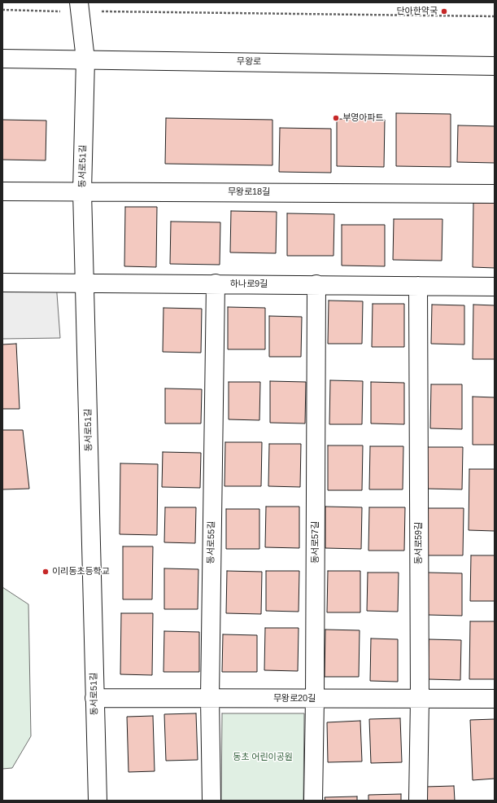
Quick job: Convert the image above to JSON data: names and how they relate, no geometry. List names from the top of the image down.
{
  "streets": {
    "street": [
      "무왕로",
      "동서로51길",
      "무왕로18길",
      "하나로9길",
      "동서로55길",
      "동서로57길",
      "동서로59길",
      "무왕로20길"
    ]
  },
  "crossings": [
    ["무왕로", "동서로51길"],
    ["동서로51길", "무왕로18길"],
    ["동서로51길", "하나로9길"],
    ["동서로51길", "무왕로20길"],
    ["하나로9길", "동서로55길"],
    ["하나로9길", "동서로57길"],
    ["하나로9길", "동서로59길"],
    ["동서로55길", "무왕로20길"],
    ["동서로57길", "무왕로20길"],
    ["동서로59길", "무왕로20길"]
  ],
  "parks": ["동초 어린이공원"],
  "places": ["단아한약국", "부영아파트", "이리동초등학교"]
}
